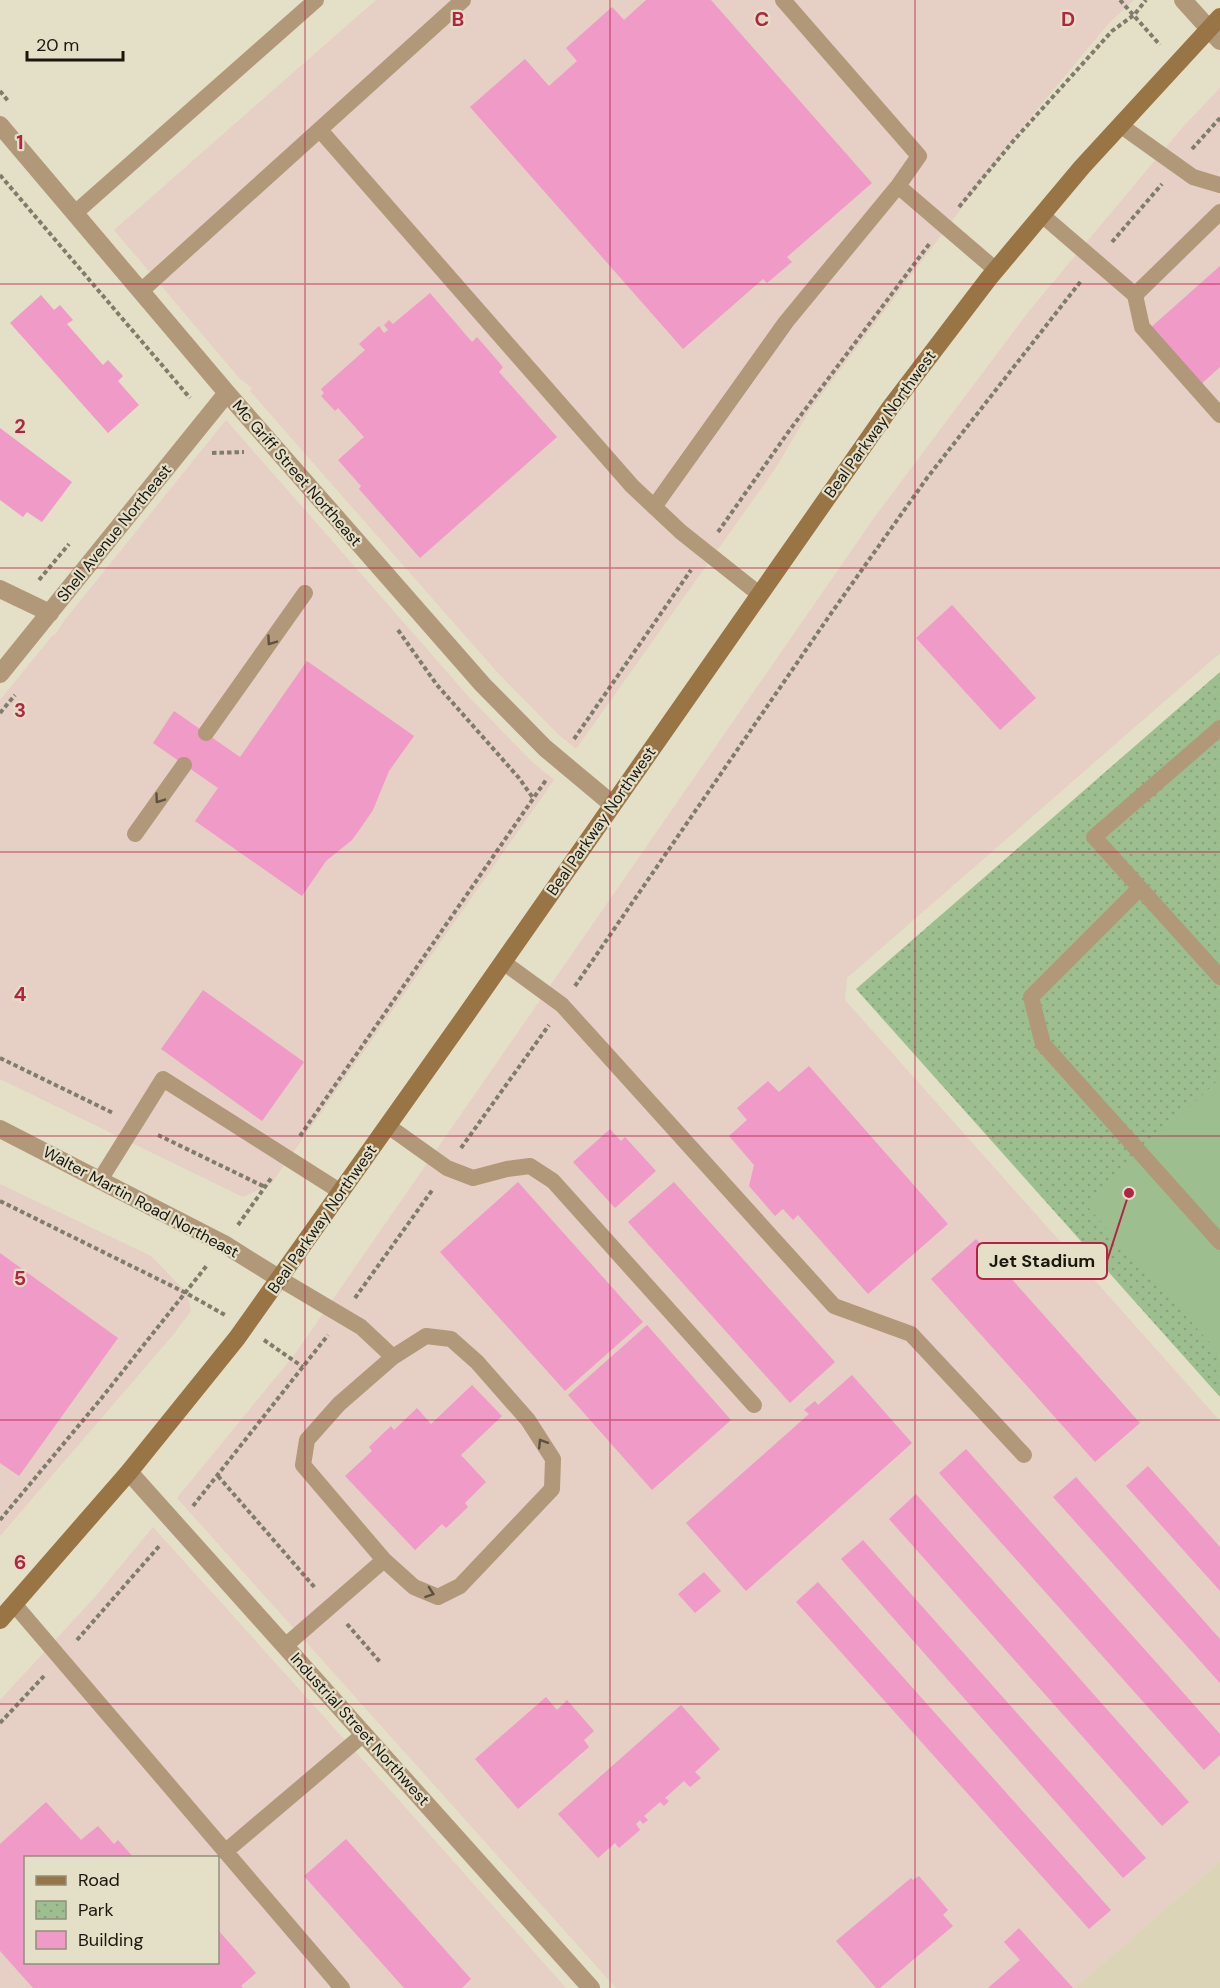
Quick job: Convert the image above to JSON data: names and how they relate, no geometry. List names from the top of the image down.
{
  "streets": {
    "main road": ["Beal Parkway Northwest"],
    "street": [
      "Mc Griff Street Northeast",
      "Shell Avenue Northeast",
      "Walter Martin Road Northeast",
      "Industrial Street Northwest"
    ]
  },
  "crossings": [
    ["Beal Parkway Northwest", "Mc Griff Street Northeast"],
    ["Beal Parkway Northwest", "Walter Martin Road Northeast"],
    ["Beal Parkway Northwest", "Industrial Street Northwest"],
    ["Mc Griff Street Northeast", "Shell Avenue Northeast"]
  ],
  "places": ["Jet Stadium"],
  "legend": ["Road", "Park", "Building"],
  "scale_bar": "20 m",
  "grid": {
    "columns": ["B", "C", "D"],
    "rows": [
      "1",
      "2",
      "3",
      "4",
      "5",
      "6"
    ]
  }
}
